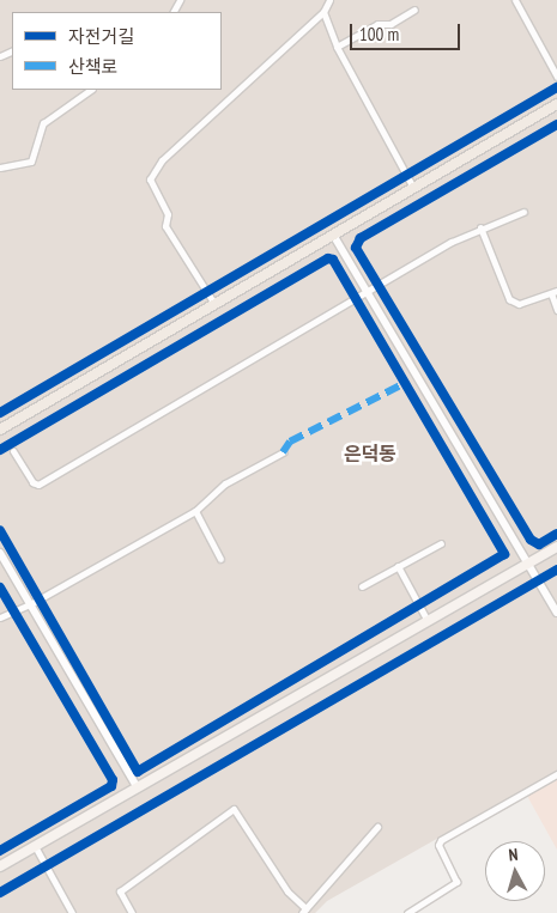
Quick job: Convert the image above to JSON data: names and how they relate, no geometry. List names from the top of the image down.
{
  "districts": ["은덕동"],
  "legend": ["자전거길", "산책로"],
  "scale_bar": "100 m",
  "north": "top"
}
